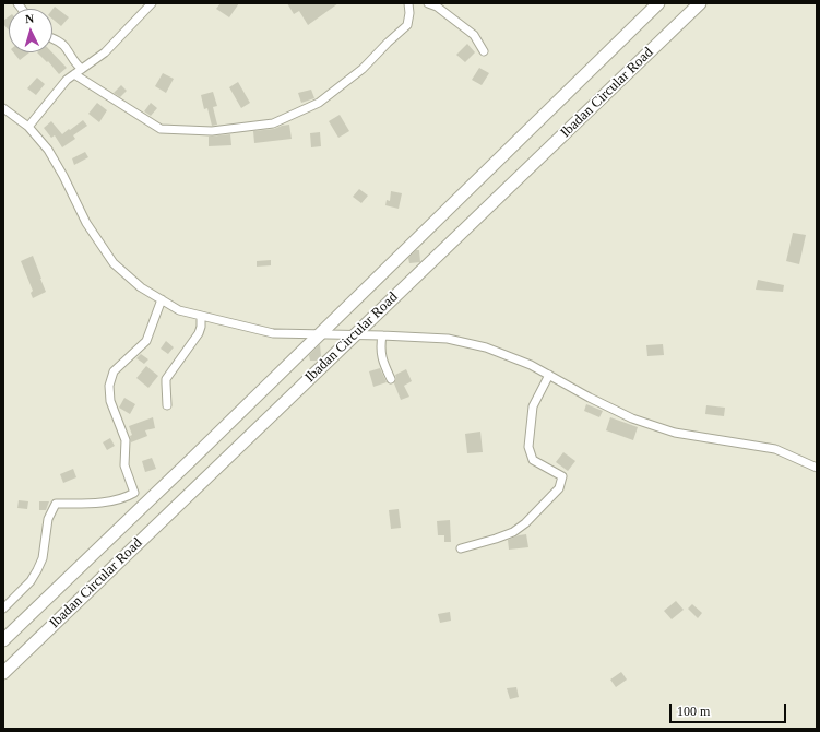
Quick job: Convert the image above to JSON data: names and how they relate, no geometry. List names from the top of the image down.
{
  "streets": {
    "highway": ["Ibadan Circular Road"]
  },
  "scale_bar": "100 m",
  "north": "top"
}
